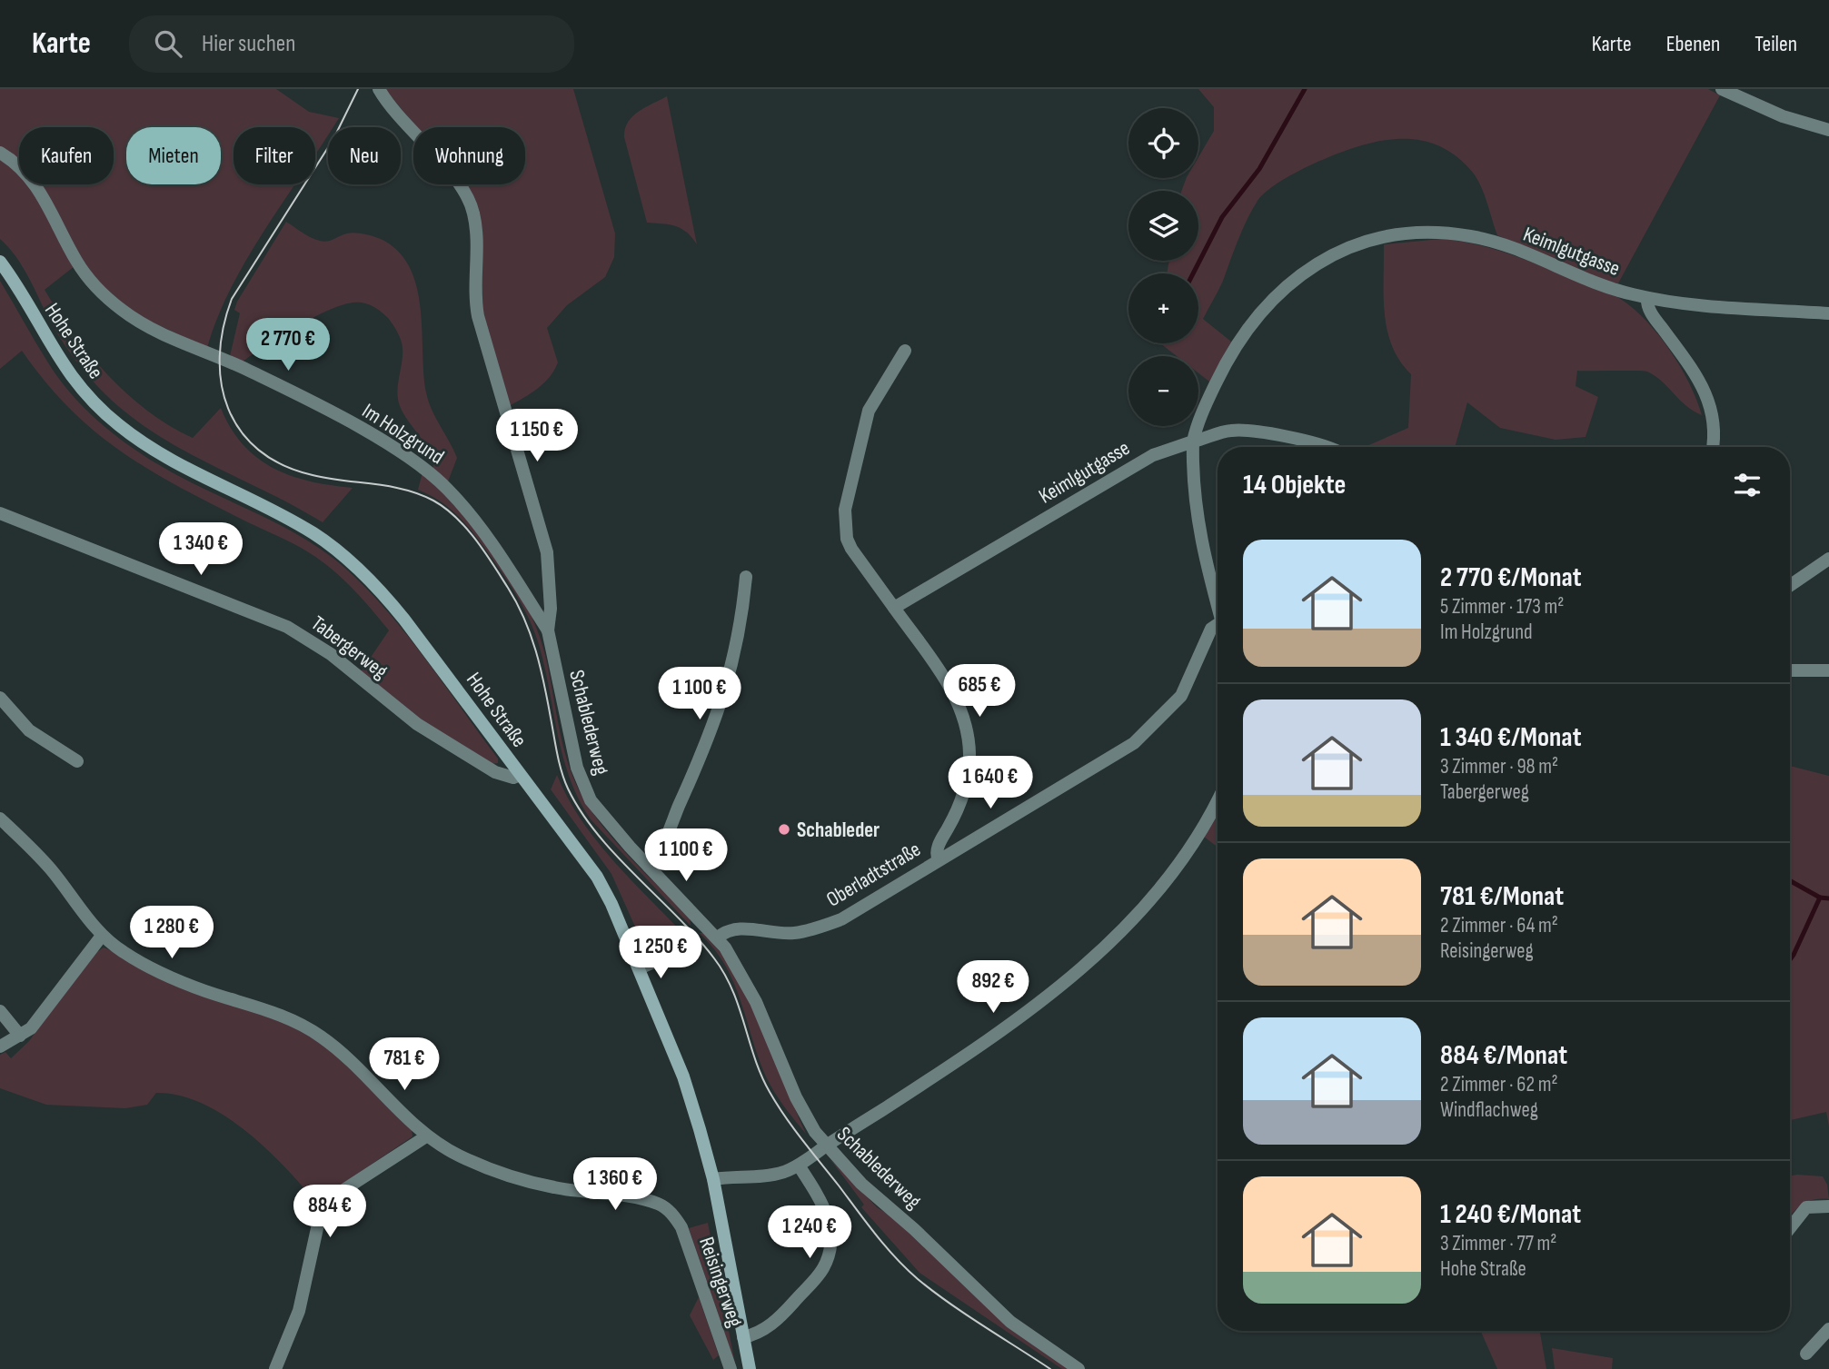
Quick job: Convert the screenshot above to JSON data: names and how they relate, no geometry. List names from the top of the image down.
{
  "streets": {
    "main road": ["Hohe Straße"],
    "street": [
      "Keimlgutgasse",
      "Im Holzgrund",
      "Tabergerweg",
      "Schablederweg",
      "Oberladtstraße",
      "Reisingerweg"
    ]
  },
  "crossings": [
    ["Keimlgutgasse", "Oberladtstraße"],
    ["Hohe Straße", "Tabergerweg"],
    ["Im Holzgrund", "Schablederweg"],
    ["Schablederweg", "Oberladtstraße"]
  ],
  "places": ["Schableder"],
  "page": {
    "header": "Karte",
    "search": "Hier suchen",
    "nav": ["Karte", "Ebenen", "Teilen"],
    "map_buttons": ["+", "−"],
    "chip": [
      "Kaufen",
      "Mieten",
      "Filter",
      "Neu",
      "Wohnung"
    ],
    "price": [
      "2 770 €",
      "1 150 €",
      "1 340 €",
      "685 €",
      "1 100 €",
      "1 640 €",
      "1 100 €",
      "1 280 €",
      "1 250 €",
      "892 €",
      "781 €",
      "1 360 €",
      "884 €",
      "1 240 €"
    ],
    "heading": "14 Objekte",
    "list": [
      {
        "name": "2 770 €/Monat",
        "note": "5 Zimmer · 173 m² · Im Holzgrund"
      },
      {
        "name": "1 340 €/Monat",
        "note": "3 Zimmer · 98 m² · Tabergerweg"
      },
      {
        "name": "781 €/Monat",
        "note": "2 Zimmer · 64 m² · Reisingerweg"
      },
      {
        "name": "884 €/Monat",
        "note": "2 Zimmer · 62 m² · Windflachweg"
      },
      {
        "name": "1 240 €/Monat",
        "note": "3 Zimmer · 77 m² · Hohe Straße"
      }
    ]
  }
}
